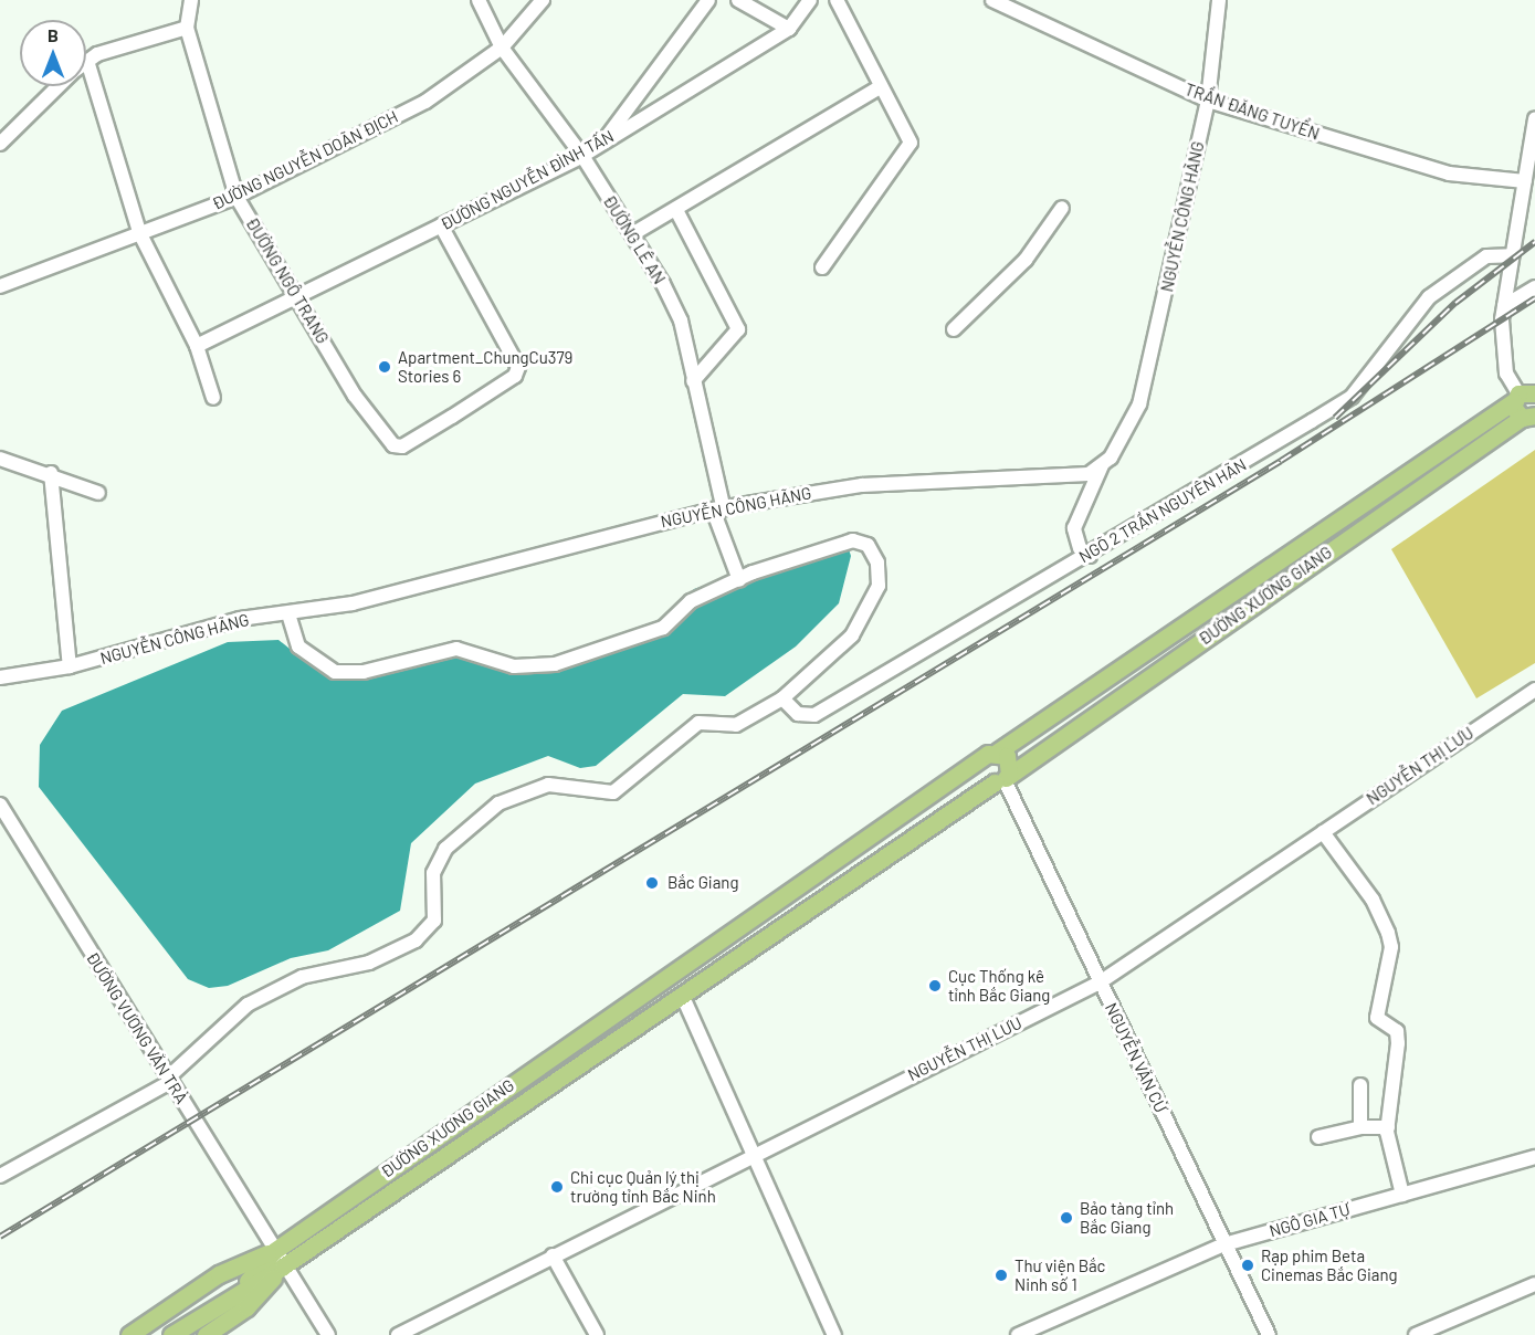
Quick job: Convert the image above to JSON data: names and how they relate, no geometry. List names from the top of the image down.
{
  "streets": {
    "main road": ["ĐƯỜNG XƯƠNG GIANG"],
    "street": [
      "TRẦN ĐĂNG TUYỂN",
      "ĐƯỜNG NGUYỄN DOÃN ĐỊCH",
      "ĐƯỜNG NGUYỄN ĐÌNH TẤN",
      "NGUYỄN CÔNG HÃNG",
      "ĐƯỜNG LÊ AN",
      "ĐƯỜNG NGÔ TRANG",
      "NGÕ 2 TRẦN NGUYÊN HÃN",
      "NGUYỄN THỊ LƯU",
      "ĐƯỜNG VƯƠNG VĂN TRÀ",
      "NGUYỄN VĂN CỪ",
      "NGÔ GIA TỰ"
    ]
  },
  "crossings": [
    ["TRẦN ĐĂNG TUYỂN", "NGUYỄN CÔNG HÃNG"],
    ["ĐƯỜNG NGUYỄN DOÃN ĐỊCH", "ĐƯỜNG LÊ AN"],
    ["ĐƯỜNG NGUYỄN DOÃN ĐỊCH", "ĐƯỜNG NGÔ TRANG"],
    ["ĐƯỜNG NGUYỄN ĐÌNH TẤN", "ĐƯỜNG LÊ AN"],
    ["ĐƯỜNG NGUYỄN ĐÌNH TẤN", "ĐƯỜNG NGÔ TRANG"],
    ["NGUYỄN CÔNG HÃNG", "ĐƯỜNG LÊ AN"],
    ["ĐƯỜNG XƯƠNG GIANG", "ĐƯỜNG VƯƠNG VĂN TRÀ"],
    ["ĐƯỜNG XƯƠNG GIANG", "NGUYỄN VĂN CỪ"],
    ["NGUYỄN THỊ LƯU", "NGUYỄN VĂN CỪ"],
    ["NGUYỄN VĂN CỪ", "NGÔ GIA TỰ"]
  ],
  "places": [
    "Apartment_ChungCu379 Stories 6",
    "Bắc Giang",
    "Cục Thống kê tỉnh Bắc Giang",
    "Chi cục Quản lý thị trường tỉnh Bắc Ninh",
    "Bảo tàng tỉnh Bắc Giang",
    "Rạp phim Beta Cinemas Bắc Giang",
    "Thư viện Bắc Ninh số 1"
  ],
  "north": "top"
}
